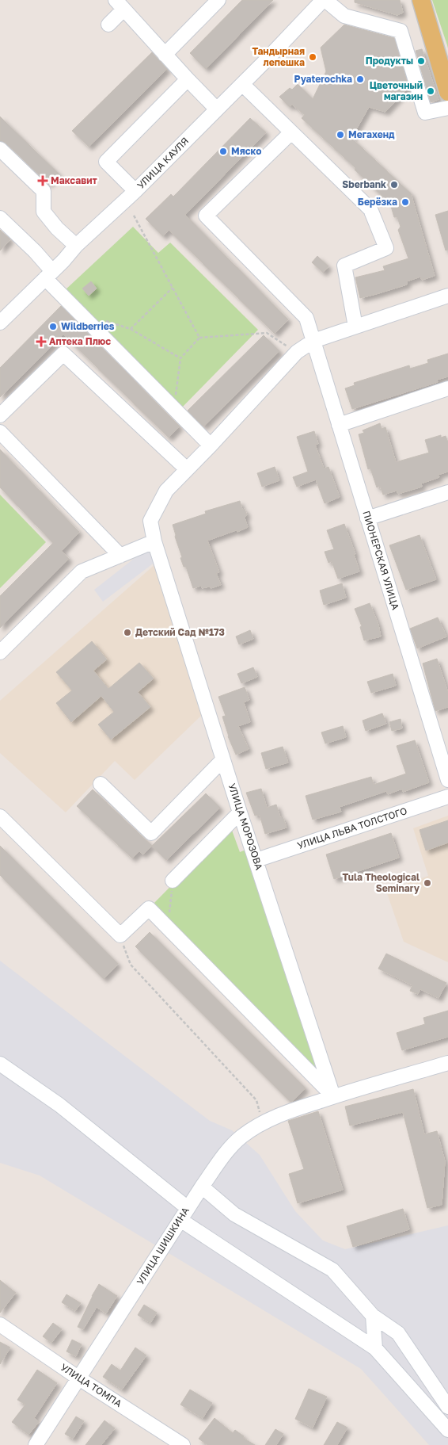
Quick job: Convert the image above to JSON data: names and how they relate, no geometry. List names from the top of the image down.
{
  "streets": {
    "street": [
      "УЛИЦА КАУЛЯ",
      "ПИОНЕРСКАЯ УЛИЦА",
      "УЛИЦА МОРОЗОВА",
      "УЛИЦА ЛЬВА ТОЛСТОГО",
      "УЛИЦА ШИШКИНА",
      "УЛИЦА ТОМПА"
    ]
  },
  "crossings": [
    ["ПИОНЕРСКАЯ УЛИЦА", "УЛИЦА МОРОЗОВА"],
    ["УЛИЦА МОРОЗОВА", "УЛИЦА ЛЬВА ТОЛСТОГО"],
    ["УЛИЦА МОРОЗОВА", "УЛИЦА ШИШКИНА"],
    ["УЛИЦА ШИШКИНА", "УЛИЦА ТОМПА"]
  ],
  "places": {
    "other": [
      "Тандырная лепешка",
      "Продукты",
      "Pyaterochka",
      "Цветочный магазин",
      "Мегахенд",
      "Мяско",
      "Sberbank",
      "Берёзка",
      "Wildberries",
      "Детский Сад №173",
      "Tula Theological Seminary"
    ],
    "health": ["Максавит", "Аптека Плюс"]
  }
}
